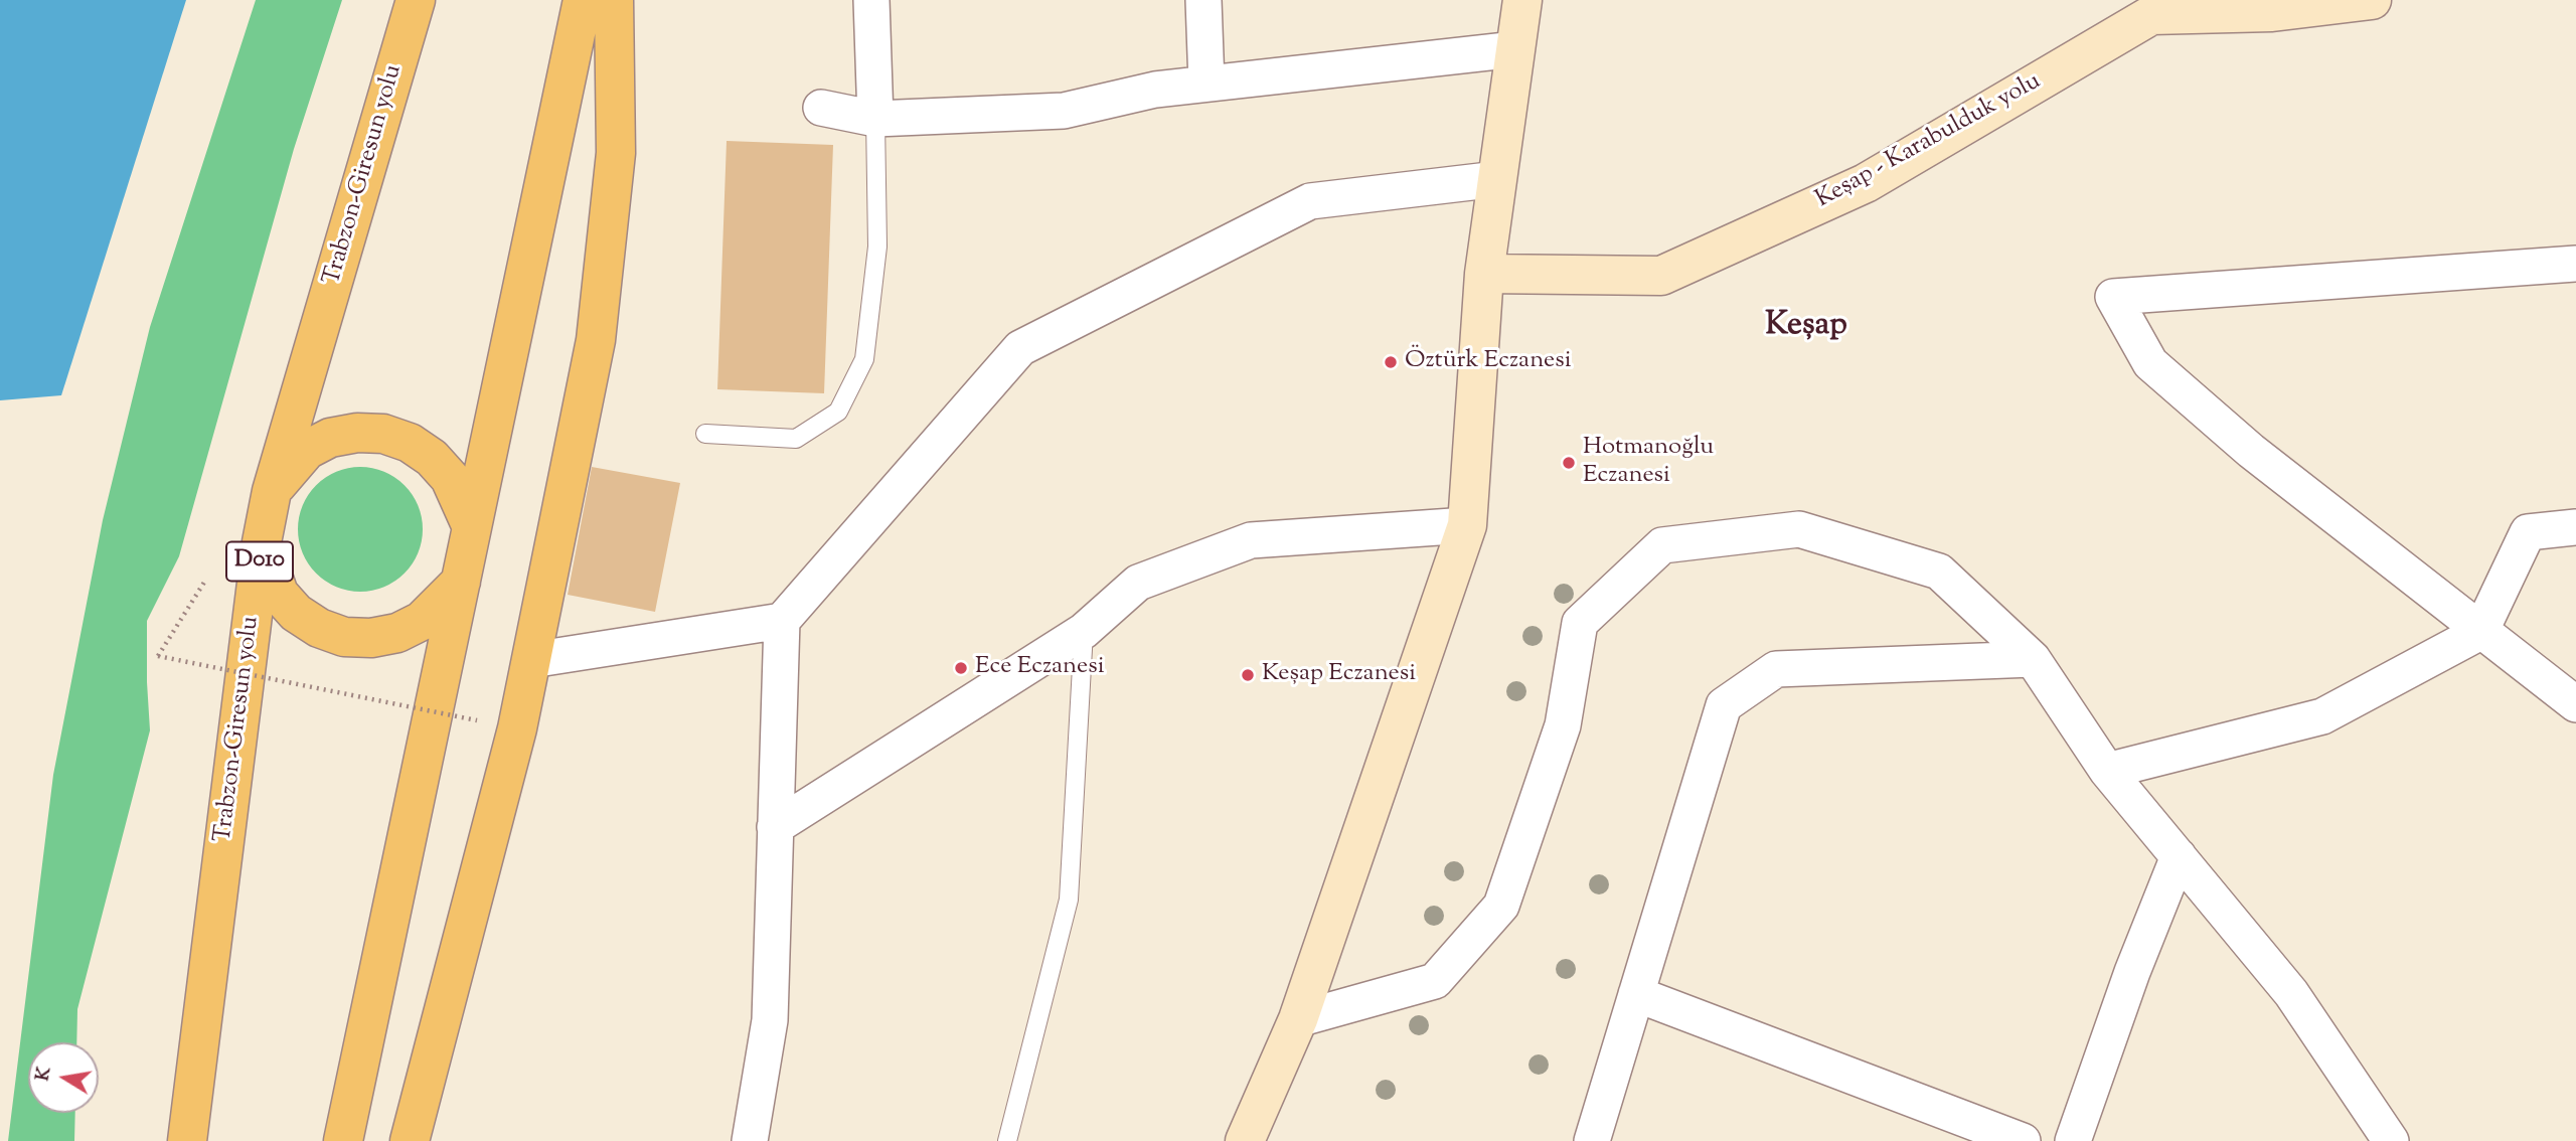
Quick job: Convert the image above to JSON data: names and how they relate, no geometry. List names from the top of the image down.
{
  "streets": {
    "highway": ["Trabzon-Giresun yolu", "D010"],
    "main road": ["Keşap - Karabulduk yolu"]
  },
  "districts": ["Keşap"],
  "places": [
    "Öztürk Eczanesi",
    "Hotmanoğlu Eczanesi",
    "Ece Eczanesi",
    "Keşap Eczanesi"
  ],
  "north": "left"
}
